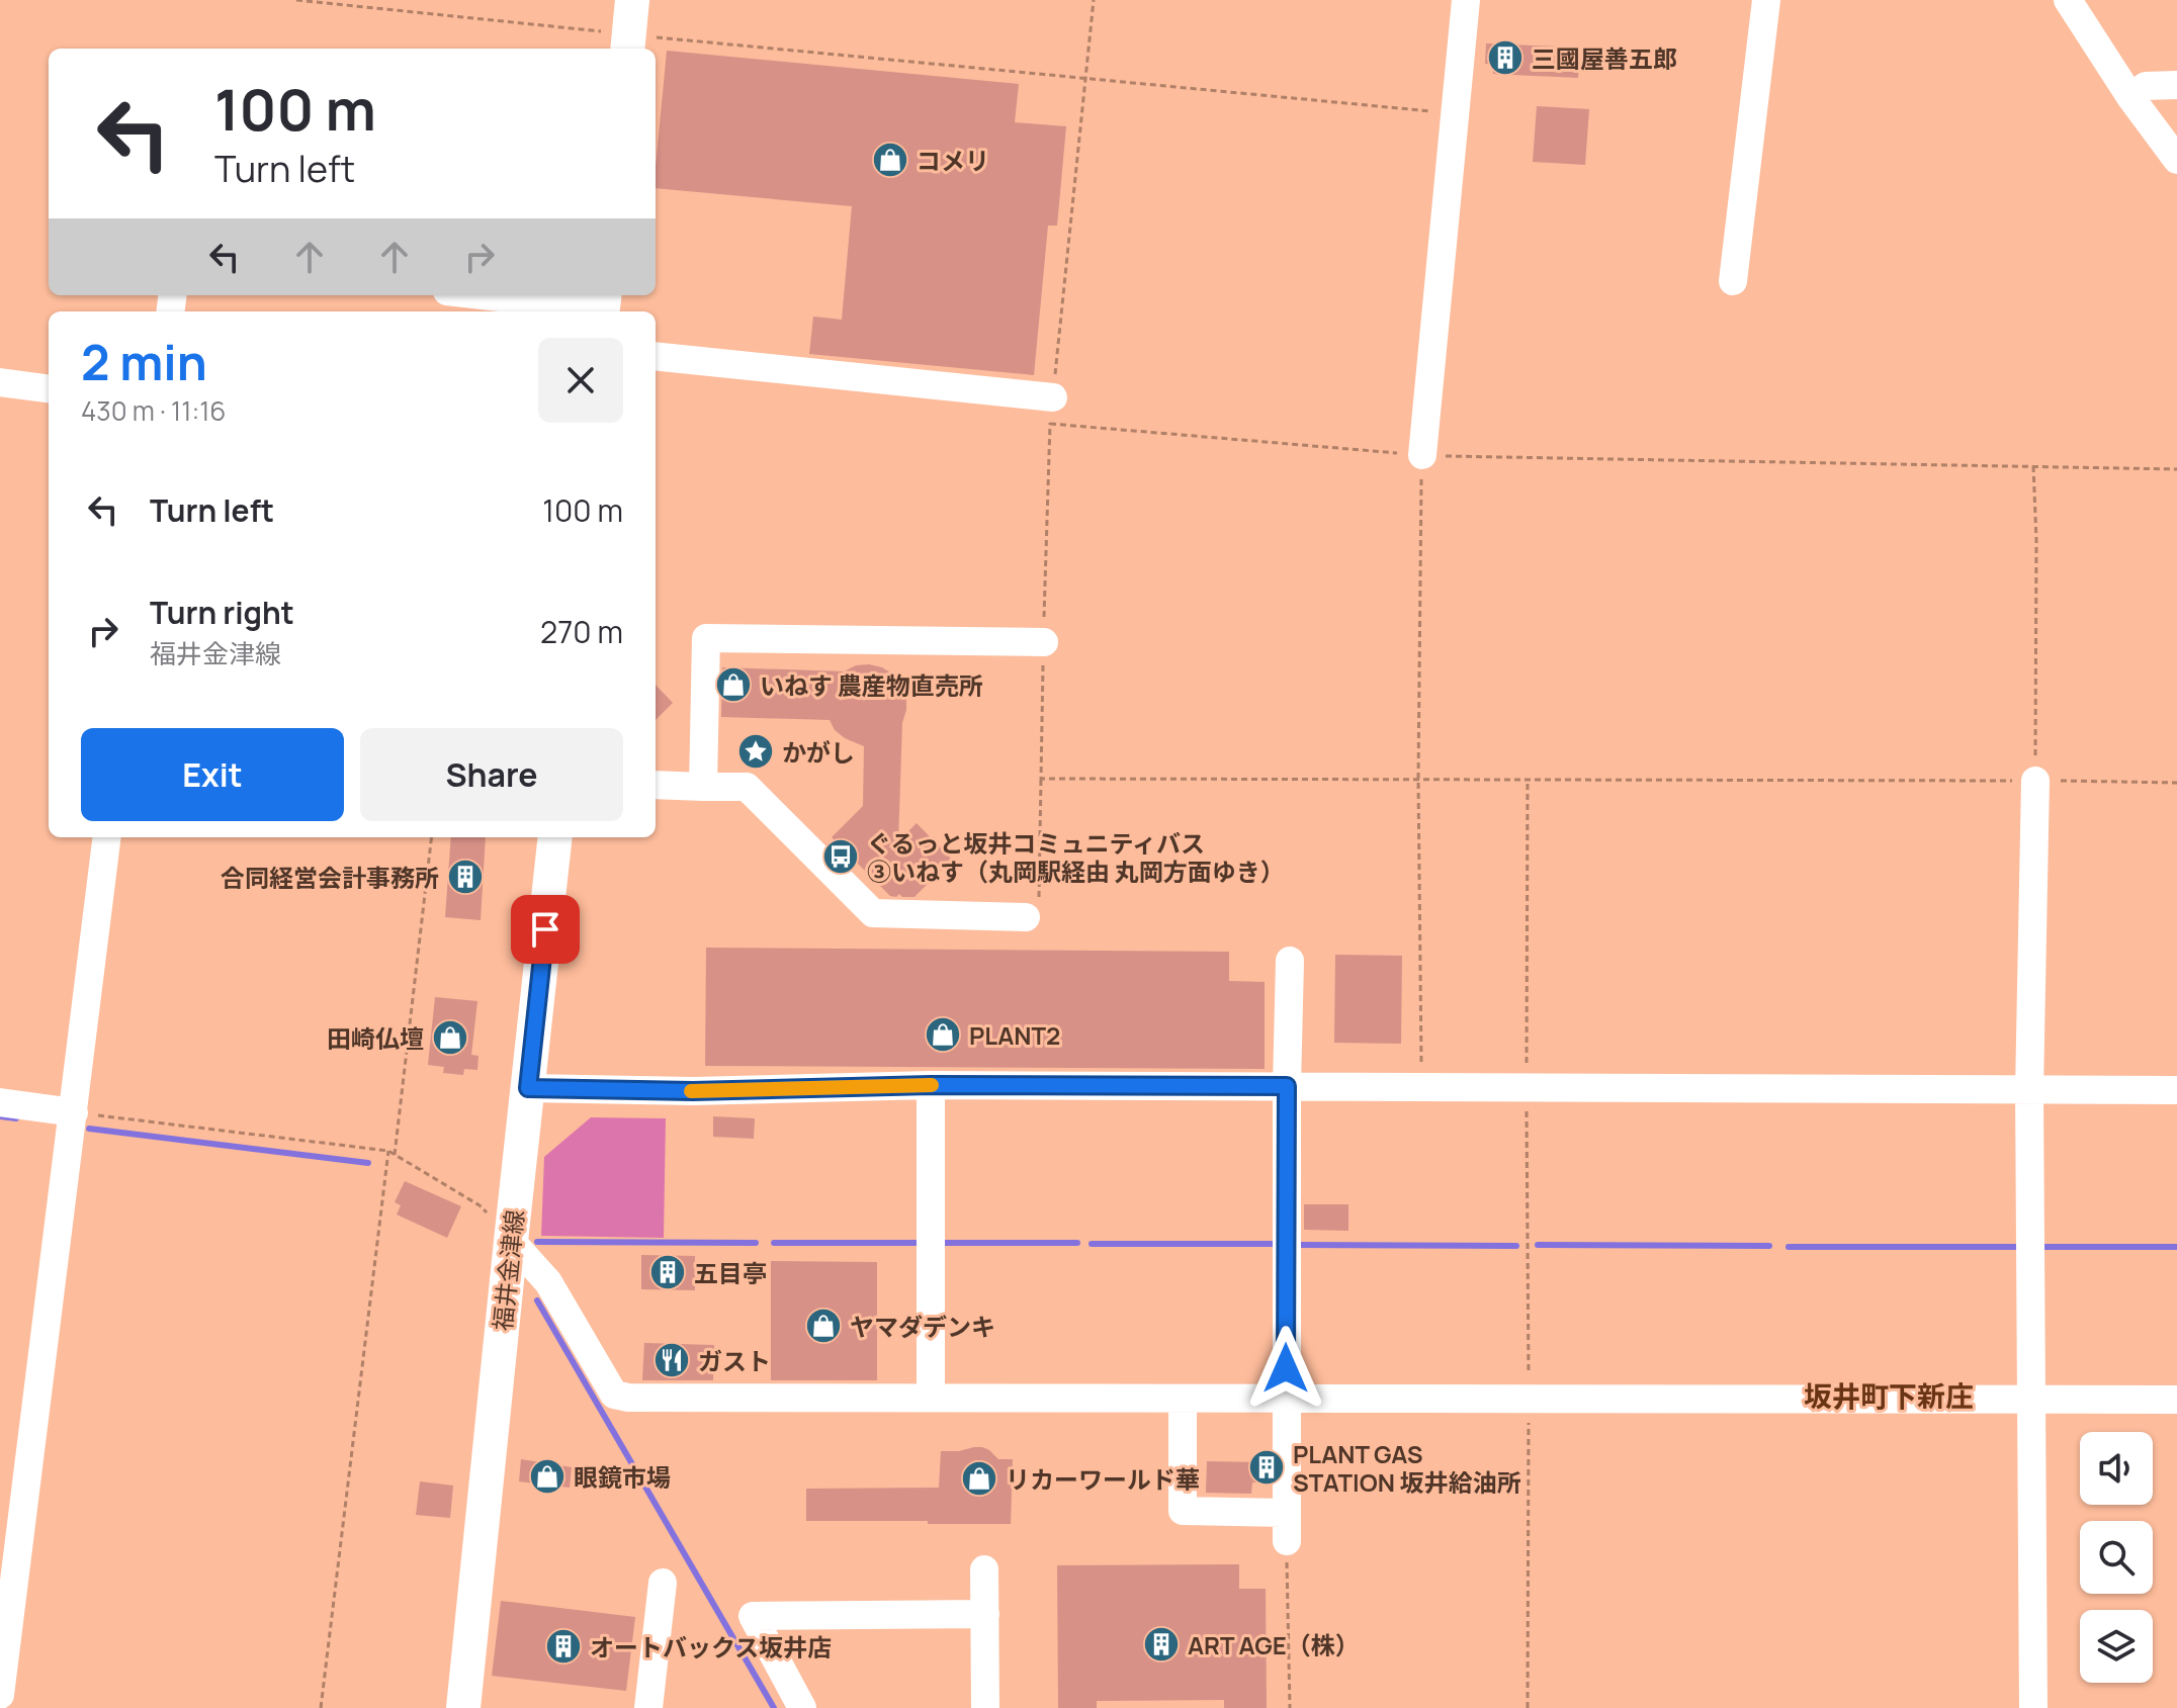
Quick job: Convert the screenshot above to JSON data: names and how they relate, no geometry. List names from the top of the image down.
{
  "streets": {
    "main road": ["福井金津線"]
  },
  "districts": ["坂井町下新庄"],
  "places": {
    "building": [
      "三國屋善五郎",
      "合同経営会計事務所",
      "五目亭",
      "PLANT GAS STATION 坂井給油所",
      "ART AGE（株）",
      "オートバックス坂井店"
    ],
    "shop": [
      "コメリ",
      "いねす 農産物直売所",
      "PLANT2",
      "田崎仏壇",
      "ヤマダデンキ",
      "眼鏡市場",
      "リカーワールド華"
    ],
    "place": ["かがし"],
    "bus stop": ["ぐるっと坂井コミュニティバス ③いねす（丸岡駅経由 丸岡方面ゆき）"],
    "restaurant": ["ガスト"]
  },
  "page": {
    "turn": ["100 m", "Turn left"],
    "heading": ["2 min", "430 m · 11:16"],
    "list": [
      {
        "name": "Turn left",
        "value": "100 m"
      },
      {
        "name": "Turn right",
        "note": "福井金津線",
        "value": "270 m"
      }
    ],
    "buttons": ["Exit", "Share"]
  }
}
